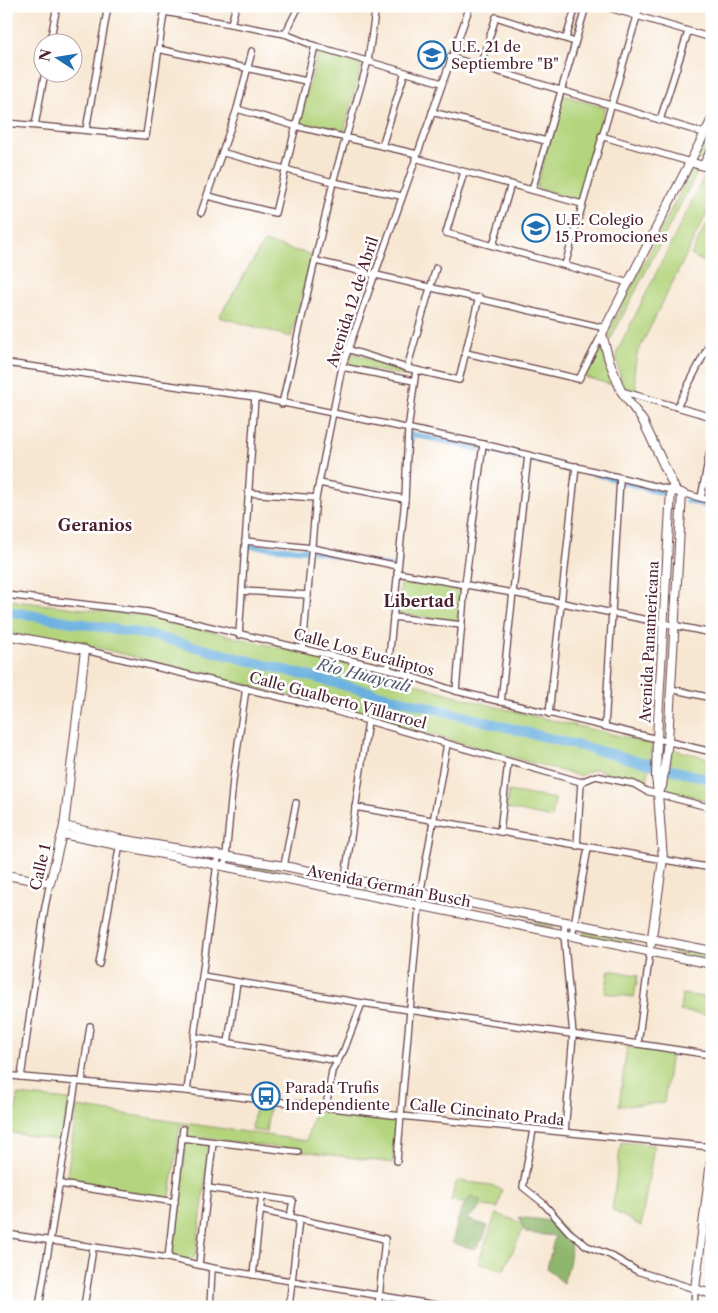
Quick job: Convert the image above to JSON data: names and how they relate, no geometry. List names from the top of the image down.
{
  "streets": {
    "main road": [
      "Avenida Panamericana",
      "Calle Gualberto Villarroel",
      "Calle 1",
      "Avenida Germán Busch"
    ],
    "street": ["Avenida 12 de Abril", "Calle Los Eucaliptos", "Calle Cincinato Prada"]
  },
  "crossings": [
    ["Avenida 12 de Abril", "Calle Los Eucaliptos"],
    ["Avenida Panamericana", "Calle Los Eucaliptos"],
    ["Avenida Panamericana", "Calle Gualberto Villarroel"],
    ["Avenida Panamericana", "Avenida Germán Busch"],
    ["Calle Gualberto Villarroel", "Calle 1"],
    ["Calle 1", "Avenida Germán Busch"],
    ["Calle 1", "Calle Cincinato Prada"]
  ],
  "districts": ["Geranios", "Libertad"],
  "water": ["Río Huayculi"],
  "places": {
    "school or university": ["U.E. 21 de Septiembre \"B\"", "U.E. Colegio 15 Promociones"],
    "bus stop": ["Parada Trufis Independiente"]
  },
  "north": "left"
}
